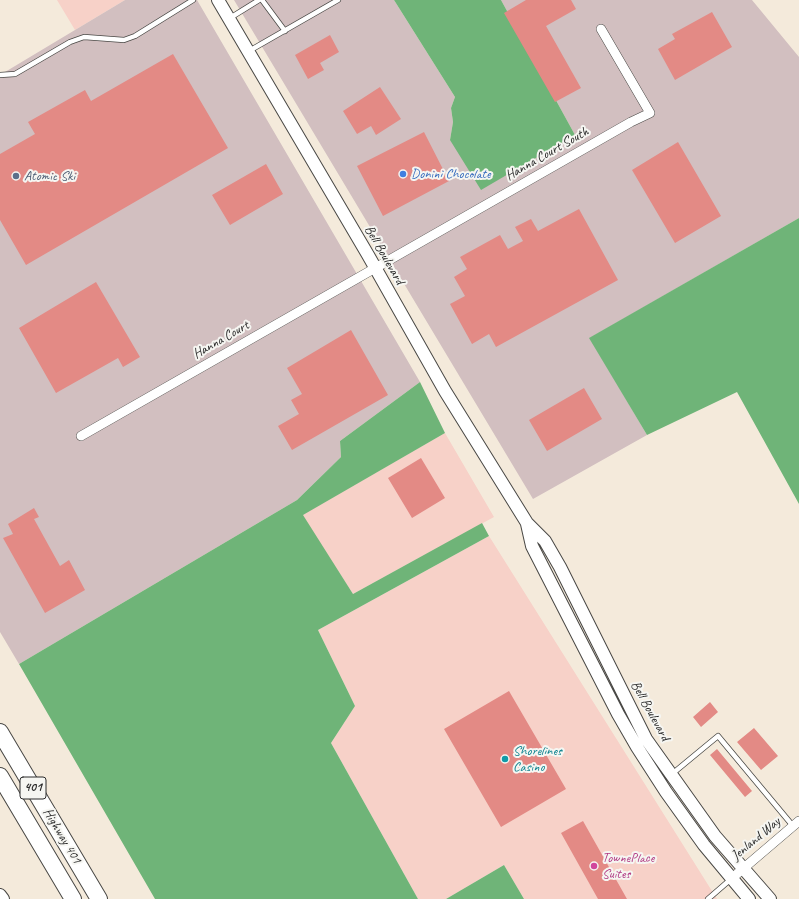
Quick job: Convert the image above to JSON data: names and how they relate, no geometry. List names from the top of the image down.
{
  "streets": {
    "highway": ["401", "Highway 401"],
    "main road": ["Bell Boulevard"],
    "street": ["Hanna Court South", "Hanna Court", "Jenland Way"]
  },
  "crossings": [
    ["Hanna Court South", "Bell Boulevard"],
    ["Hanna Court South", "Hanna Court"],
    ["Bell Boulevard", "Hanna Court"],
    ["Bell Boulevard", "Jenland Way"]
  ],
  "places": [
    "Donini Chocolate",
    "Atomic Ski",
    "Shorelines Casino",
    "TownePlace Suites"
  ]
}
